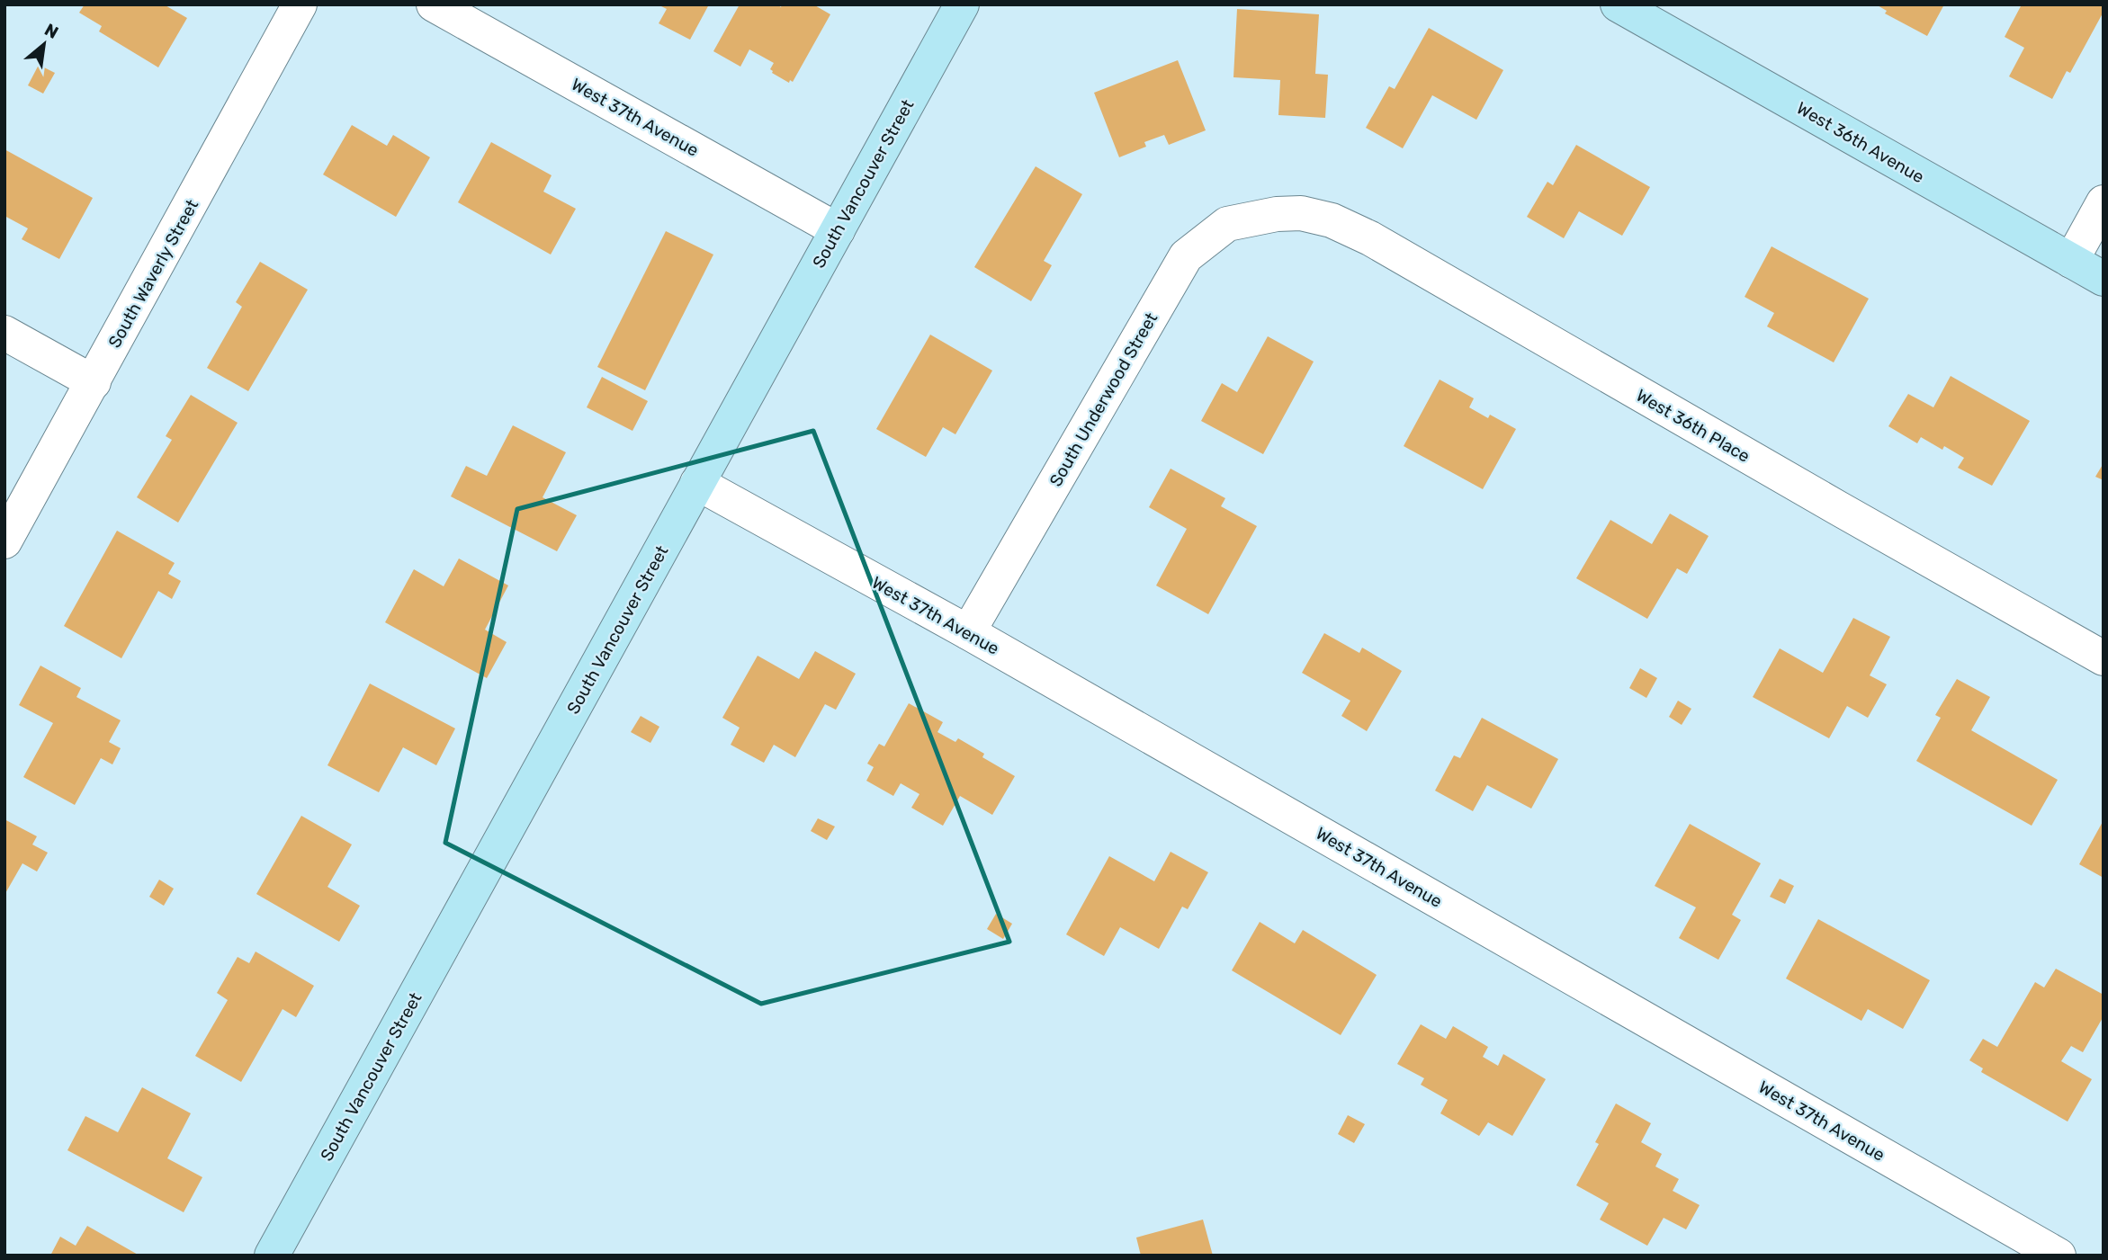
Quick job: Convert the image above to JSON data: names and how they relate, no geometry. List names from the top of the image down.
{
  "streets": {
    "street": [
      "West 37th Avenue",
      "West 36th Avenue",
      "South Vancouver Street",
      "South Waverly Street",
      "South Underwood Street",
      "West 36th Place"
    ]
  },
  "crossings": [
    ["West 37th Avenue", "South Vancouver Street"],
    ["West 37th Avenue", "South Underwood Street"],
    ["South Underwood Street", "West 36th Place"]
  ],
  "north": "top right"
}
